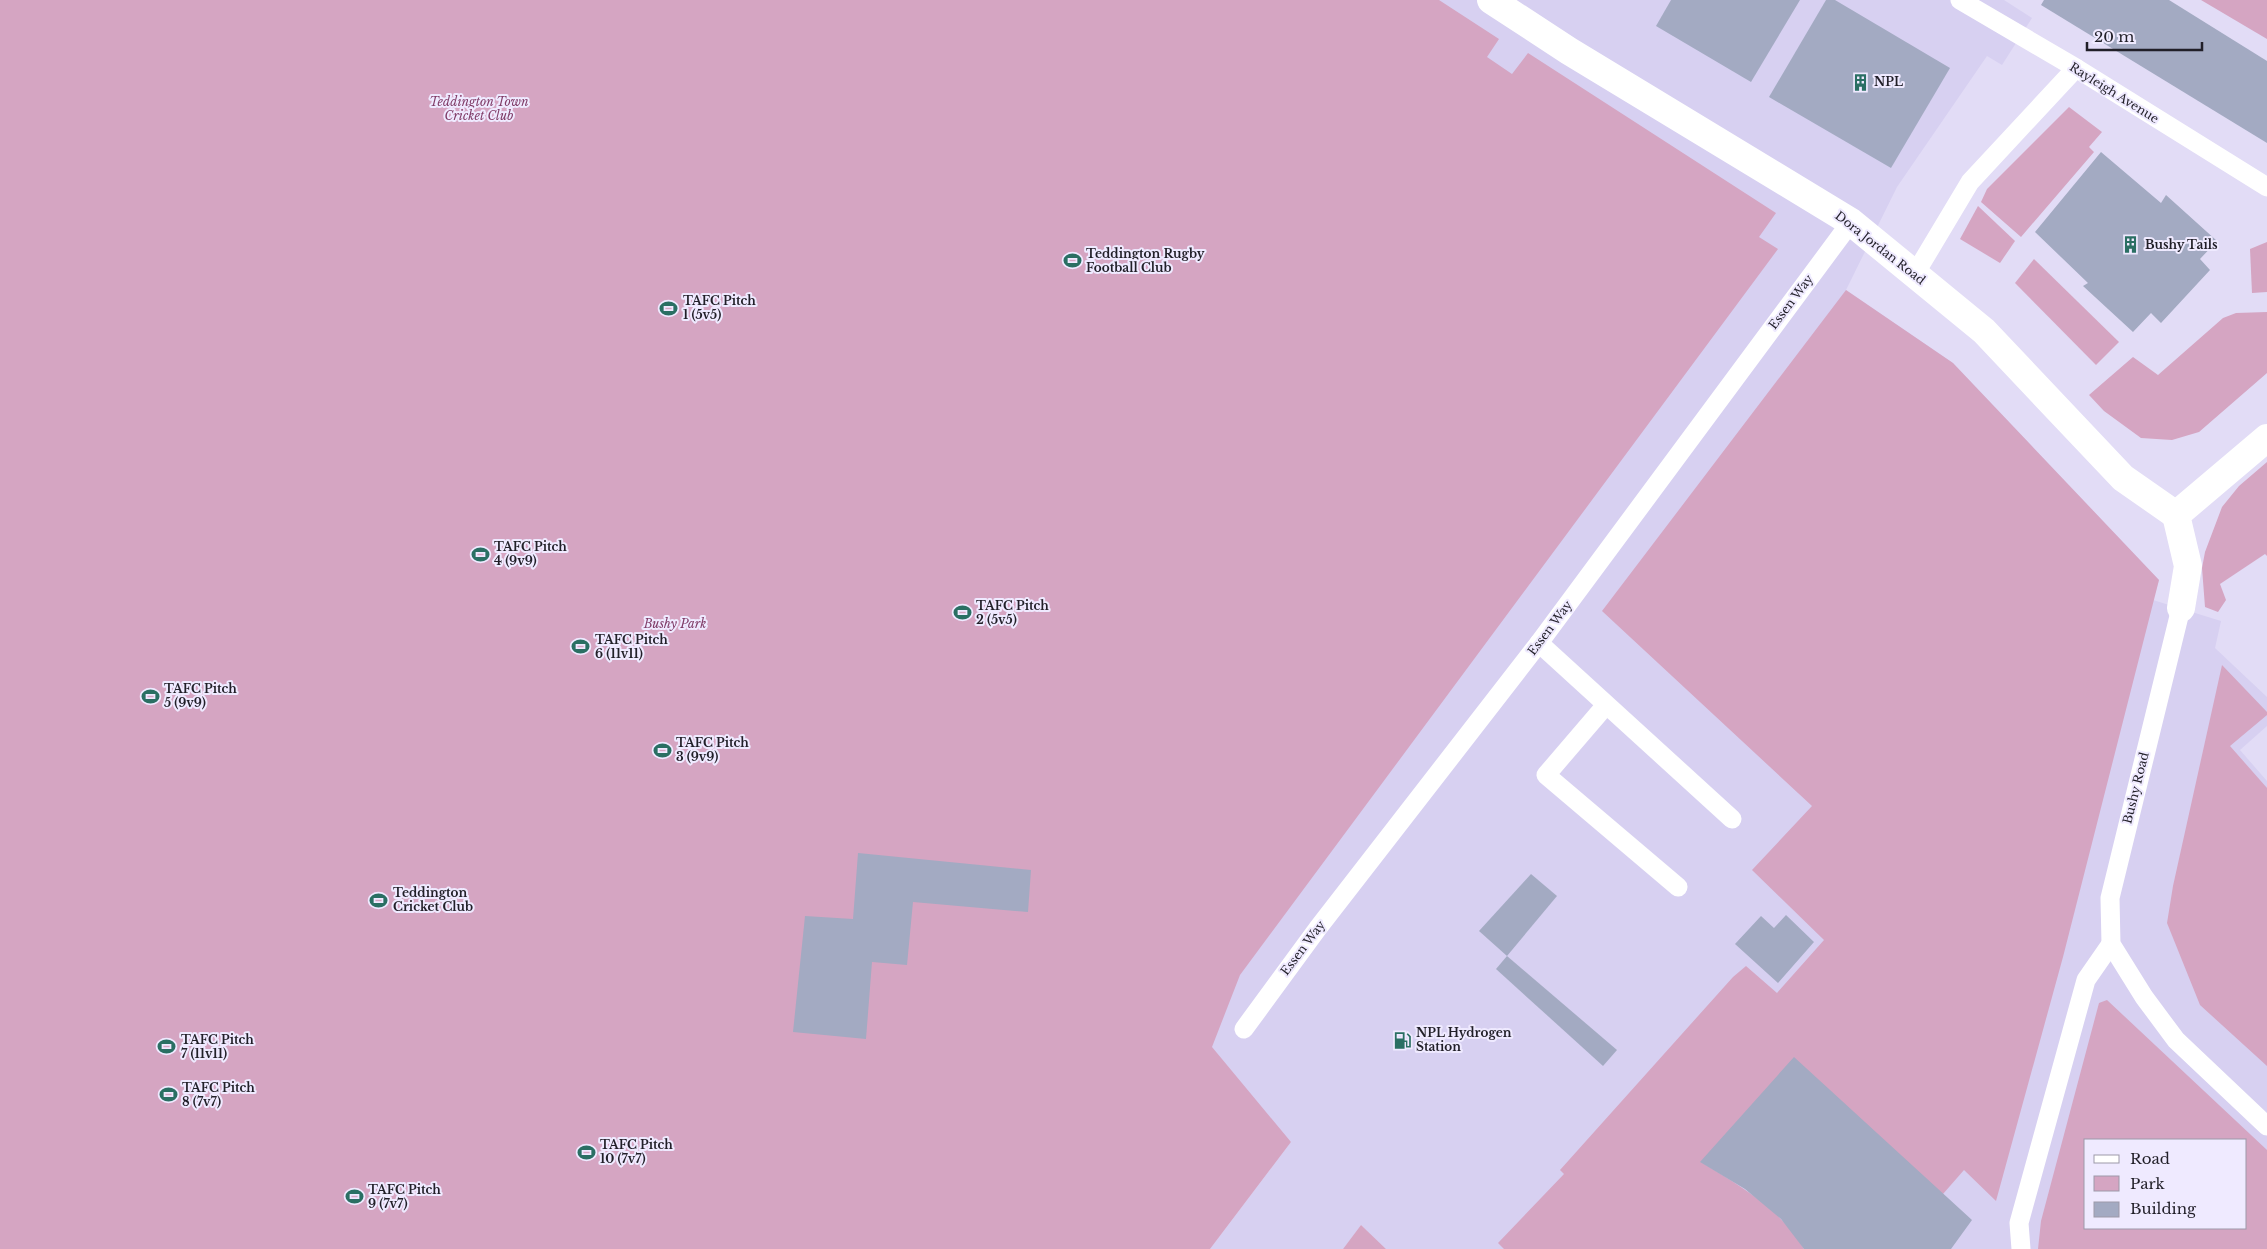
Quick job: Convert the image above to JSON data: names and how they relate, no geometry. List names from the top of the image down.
{
  "streets": {
    "street": ["Dora Jordan Road", "Bushy Road"],
    "lane": ["Rayleigh Avenue", "Essen Way"]
  },
  "crossings": [
    ["Dora Jordan Road", "Essen Way"],
    ["Dora Jordan Road", "Bushy Road"]
  ],
  "parks": ["Teddington Town Cricket Club", "Bushy Park"],
  "places": {
    "building": ["NPL", "Bushy Tails"],
    "sports": [
      "Teddington Rugby Football Club",
      "TAFC Pitch 1 (5v5)",
      "TAFC Pitch 4 (9v9)",
      "TAFC Pitch 2 (5v5)",
      "TAFC Pitch 6 (11v11)",
      "TAFC Pitch 5 (9v9)",
      "TAFC Pitch 3 (9v9)",
      "Teddington Cricket Club",
      "TAFC Pitch 7 (11v11)",
      "TAFC Pitch 8 (7v7)",
      "TAFC Pitch 10 (7v7)",
      "TAFC Pitch 9 (7v7)"
    ],
    "fuel station": ["NPL Hydrogen Station"]
  },
  "legend": ["Road", "Park", "Building"],
  "scale_bar": "20 m"
}
